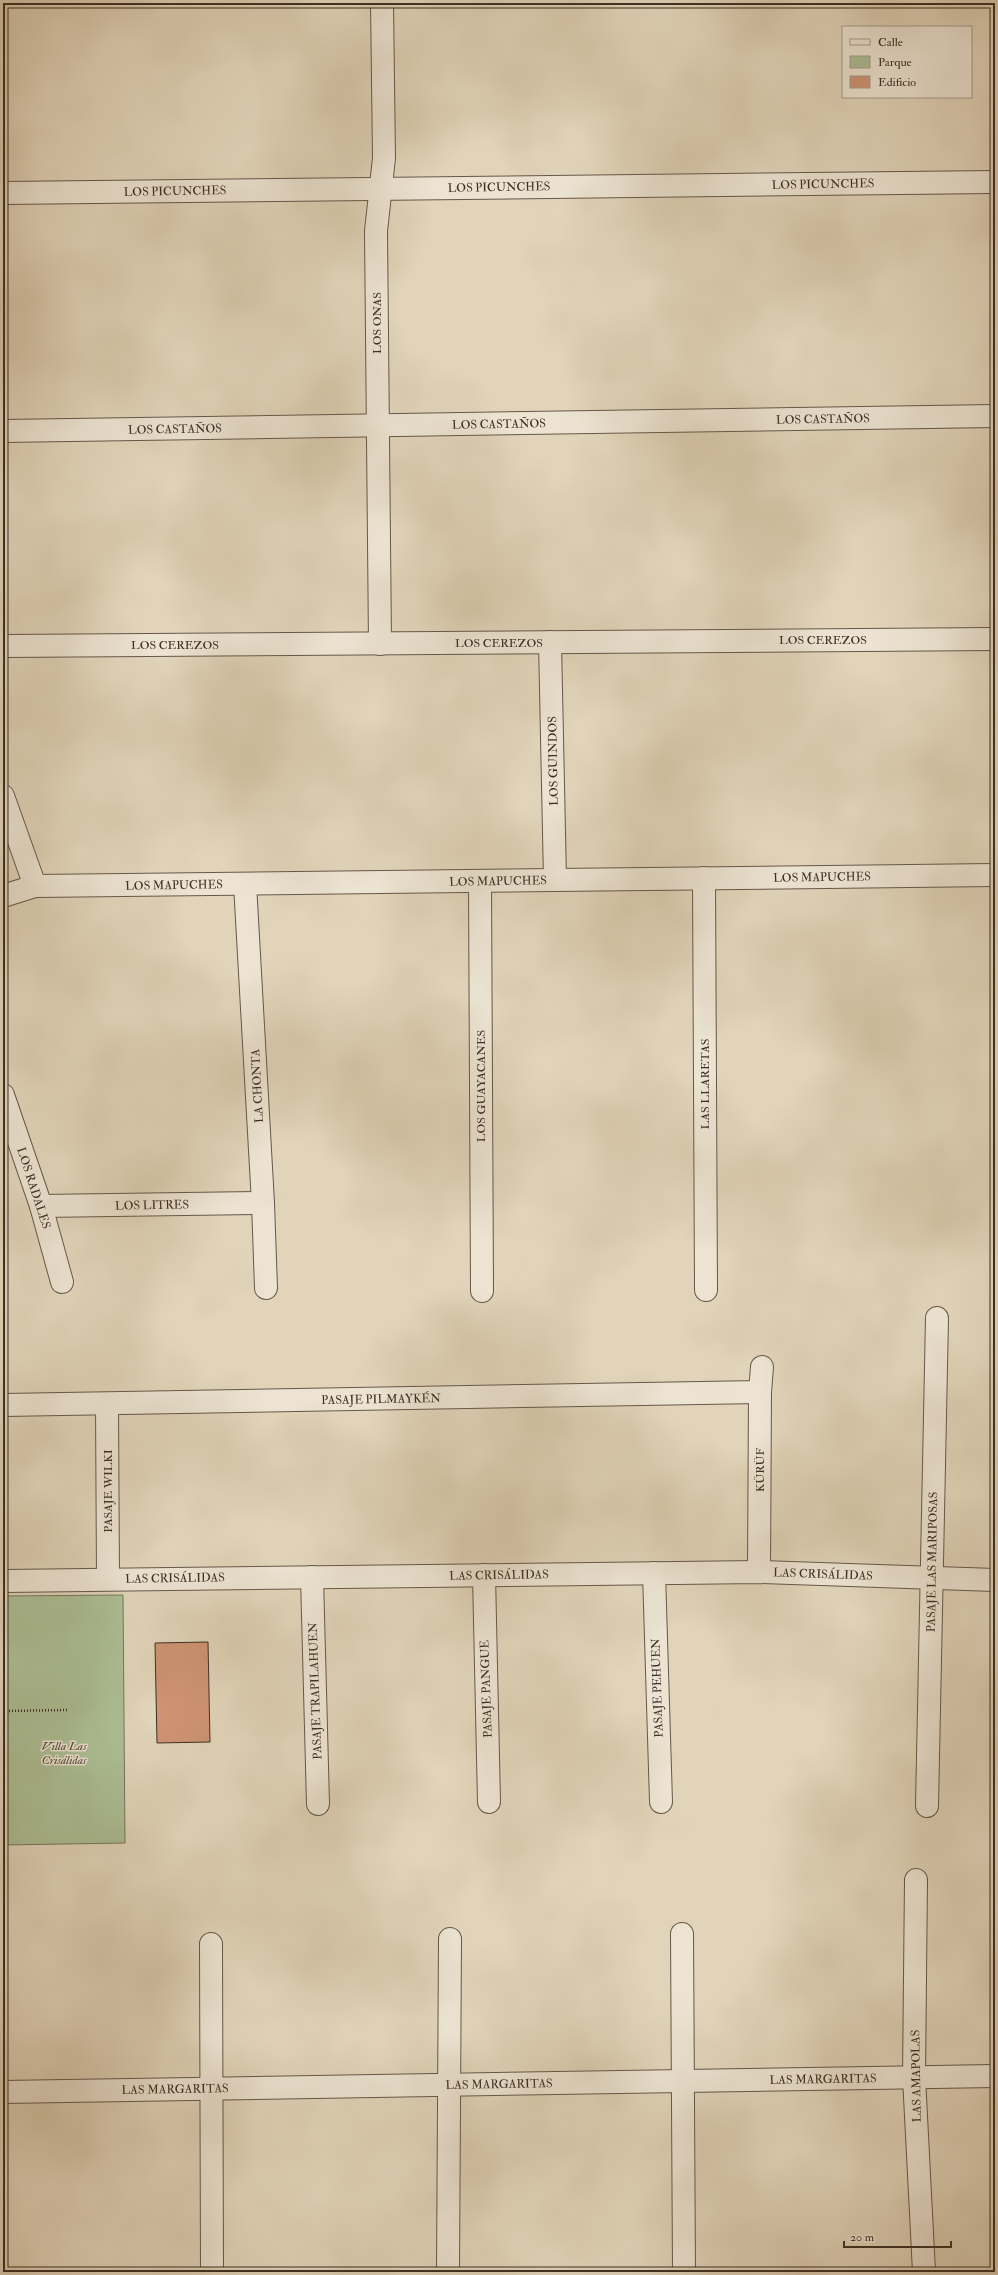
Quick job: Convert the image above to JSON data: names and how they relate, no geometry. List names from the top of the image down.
{
  "streets": {
    "street": [
      "LOS PICUNCHES",
      "LOS ONAS",
      "LOS CASTAÑOS",
      "LOS CEREZOS",
      "LOS GUINDOS",
      "LOS MAPUCHES",
      "LAS LLARETAS",
      "LA CHONTA",
      "LOS GUAYACANES",
      "LOS RADALES",
      "LOS LITRES",
      "PASAJE PILMAYKÉN",
      "KÜRÜF",
      "PASAJE WILKI",
      "PASAJE LAS MARIPOSAS",
      "LAS CRISÁLIDAS",
      "PASAJE PEHUEN",
      "PASAJE PANGUE",
      "PASAJE TRAPILAHUEN",
      "LAS AMAPOLAS",
      "LAS MARGARITAS"
    ]
  },
  "crossings": [
    ["LOS PICUNCHES", "LOS ONAS"],
    ["LOS ONAS", "LOS CASTAÑOS"],
    ["LOS ONAS", "LOS CEREZOS"],
    ["LOS CEREZOS", "LOS GUINDOS"],
    ["LOS GUINDOS", "LOS MAPUCHES"],
    ["LOS MAPUCHES", "LAS LLARETAS"],
    ["LOS MAPUCHES", "LA CHONTA"],
    ["LOS MAPUCHES", "LOS GUAYACANES"],
    ["LA CHONTA", "LOS LITRES"],
    ["LOS RADALES", "LOS LITRES"],
    ["PASAJE PILMAYKÉN", "KÜRÜF"],
    ["PASAJE PILMAYKÉN", "PASAJE WILKI"],
    ["KÜRÜF", "LAS CRISÁLIDAS"],
    ["PASAJE WILKI", "LAS CRISÁLIDAS"],
    ["PASAJE LAS MARIPOSAS", "LAS CRISÁLIDAS"],
    ["LAS CRISÁLIDAS", "PASAJE PEHUEN"],
    ["LAS CRISÁLIDAS", "PASAJE PANGUE"],
    ["LAS CRISÁLIDAS", "PASAJE TRAPILAHUEN"],
    ["LAS AMAPOLAS", "LAS MARGARITAS"]
  ],
  "parks": ["Villa Las Crisálidas"],
  "legend": ["Calle", "Parque", "Edificio"],
  "scale_bar": "20 m"
}
